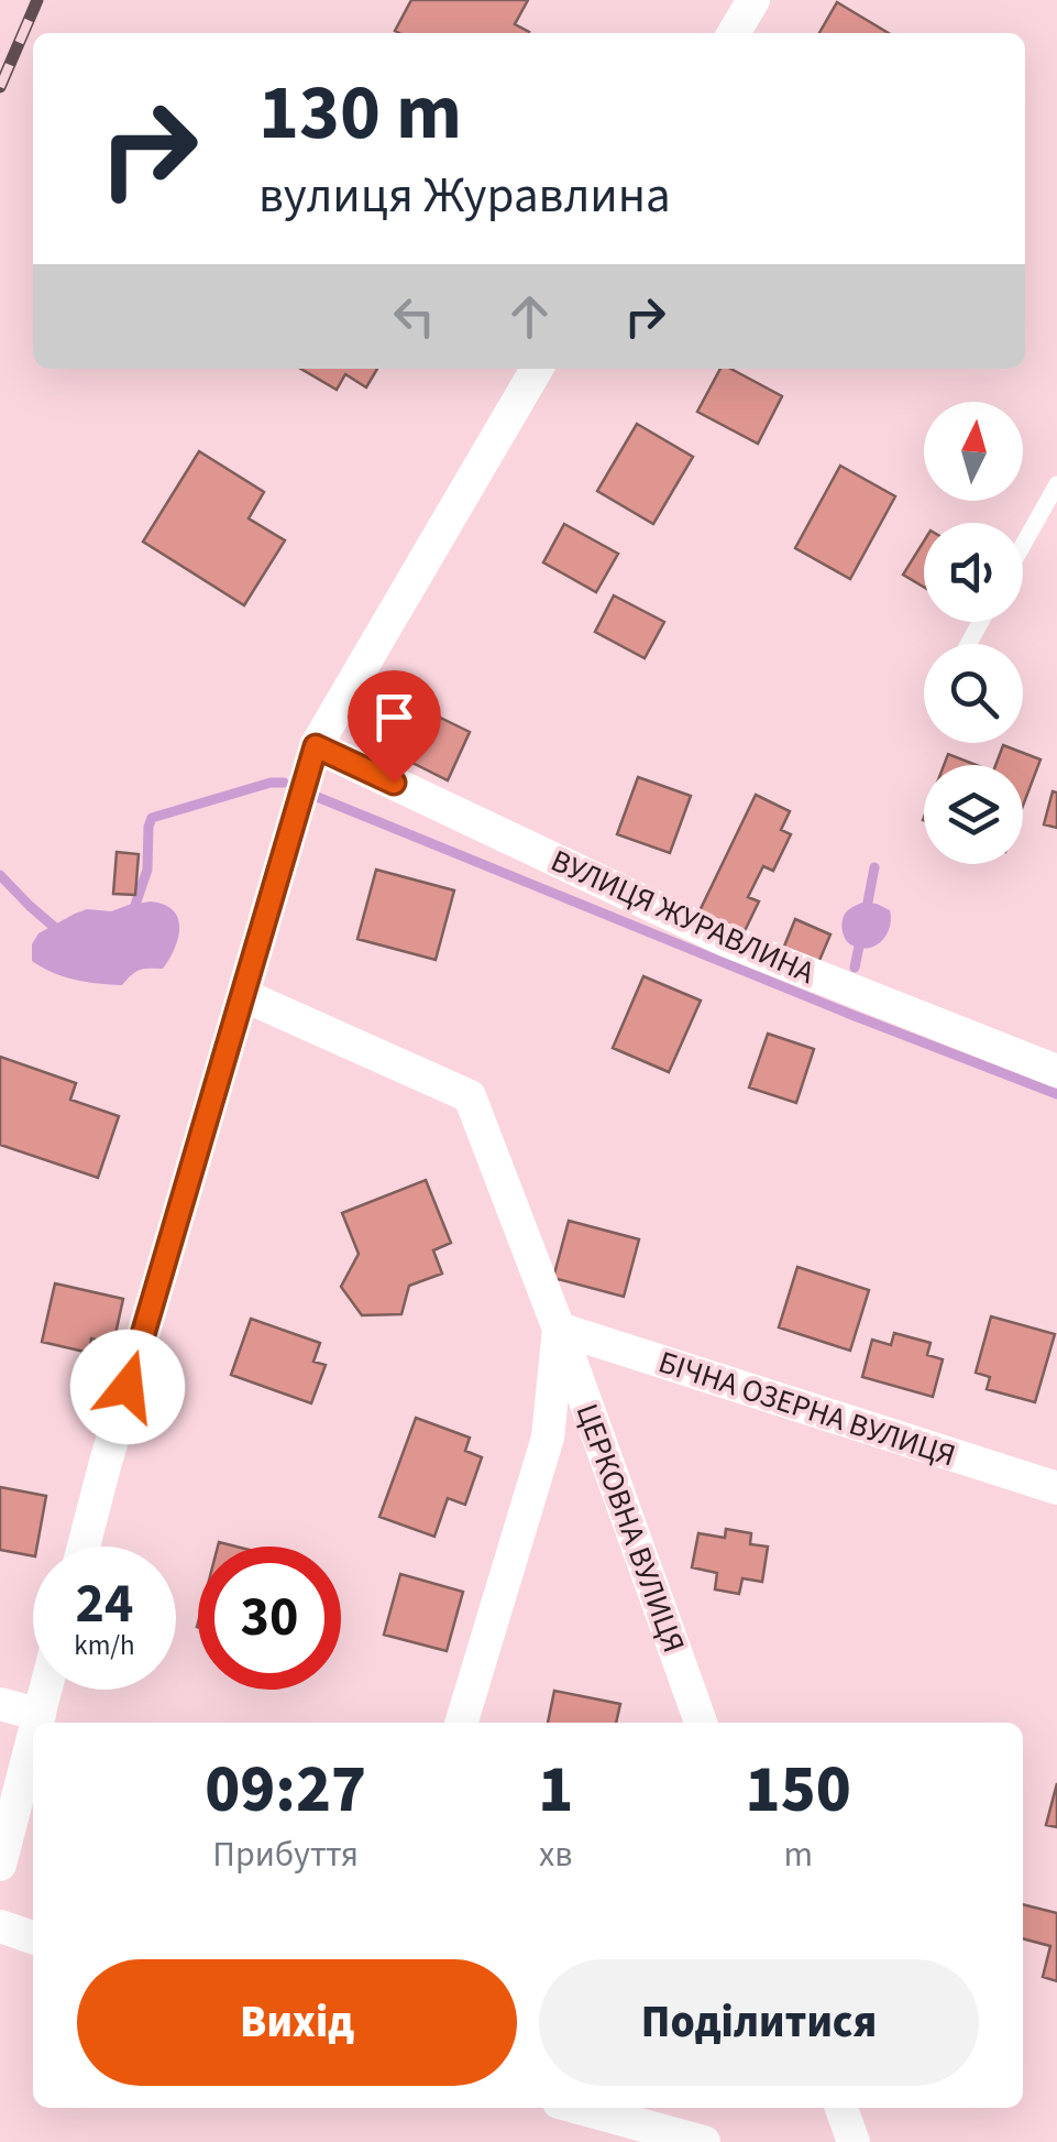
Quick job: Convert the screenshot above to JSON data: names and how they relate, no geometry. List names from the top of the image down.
{
  "streets": {
    "street": ["ВУЛИЦЯ ЖУРАВЛИНА", "БІЧНА ОЗЕРНА ВУЛИЦЯ", "ЦЕРКОВНА ВУЛИЦЯ"]
  },
  "crossings": [
    ["БІЧНА ОЗЕРНА ВУЛИЦЯ", "ЦЕРКОВНА ВУЛИЦЯ"]
  ],
  "north": "top",
  "page": {
    "turn": ["130 m", "вулиця Журавлина"],
    "speed": "24 km/h",
    "limit": "30",
    "eta": [
      "09:27",
      "Прибуття",
      "1",
      "хв",
      "150",
      "m"
    ],
    "buttons": ["Вихід", "Поділитися"]
  }
}
